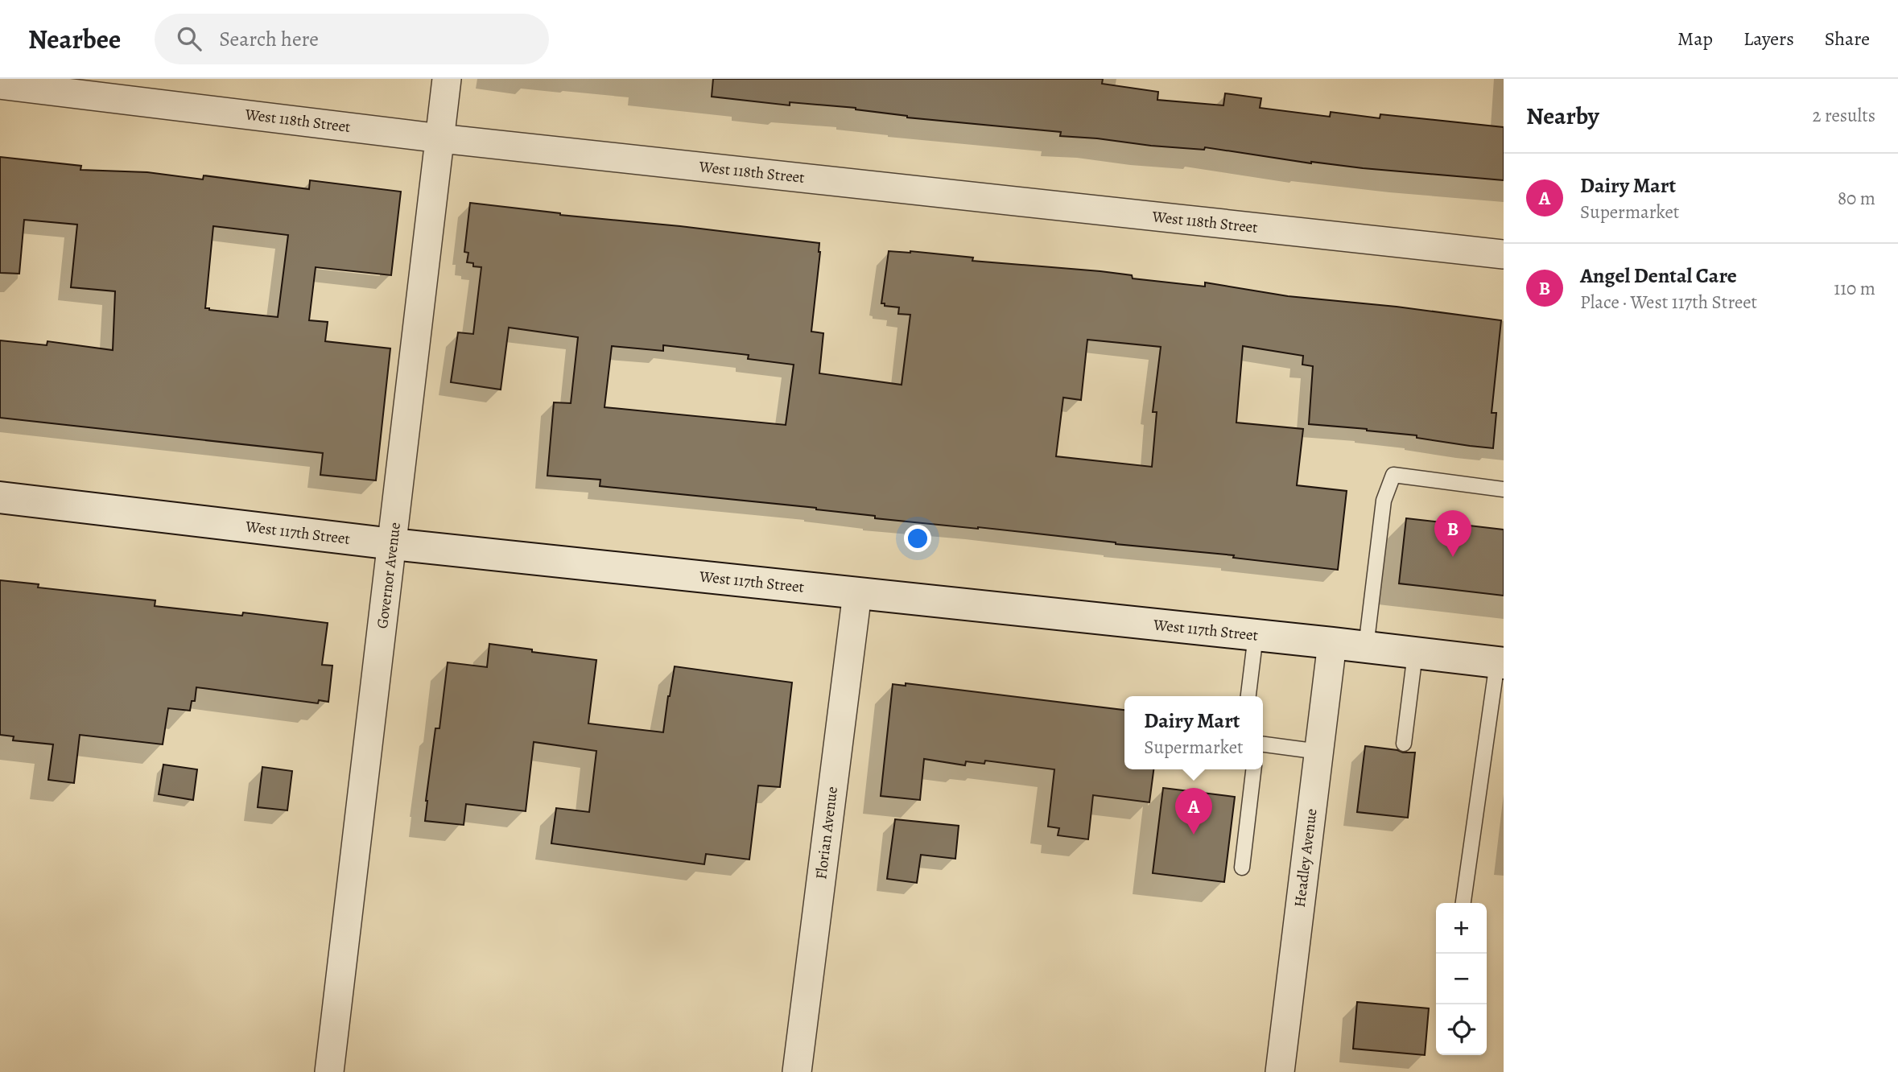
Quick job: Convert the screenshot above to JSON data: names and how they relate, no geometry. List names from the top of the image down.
{
  "streets": {
    "main road": ["West 117th Street"],
    "street": [
      "West 118th Street",
      "Governor Avenue",
      "Florian Avenue",
      "Headley Avenue"
    ]
  },
  "crossings": [
    ["West 118th Street", "Governor Avenue"],
    ["West 117th Street", "Governor Avenue"],
    ["West 117th Street", "Florian Avenue"],
    ["West 117th Street", "Headley Avenue"]
  ],
  "page": {
    "header": "Nearbee",
    "search": "Search here",
    "nav": ["Map", "Layers", "Share"],
    "heading": ["Nearby", "2 results"],
    "list": [
      {
        "mark": "A",
        "name": "Dairy Mart",
        "note": "Supermarket",
        "value": "80 m"
      },
      {
        "mark": "B",
        "name": "Angel Dental Care",
        "note": "Place · West 117th Street",
        "value": "110 m"
      }
    ],
    "pins": ["B", "A"],
    "popup": ["Dairy Mart", "Supermarket"],
    "map_buttons": ["+", "−"]
  }
}
